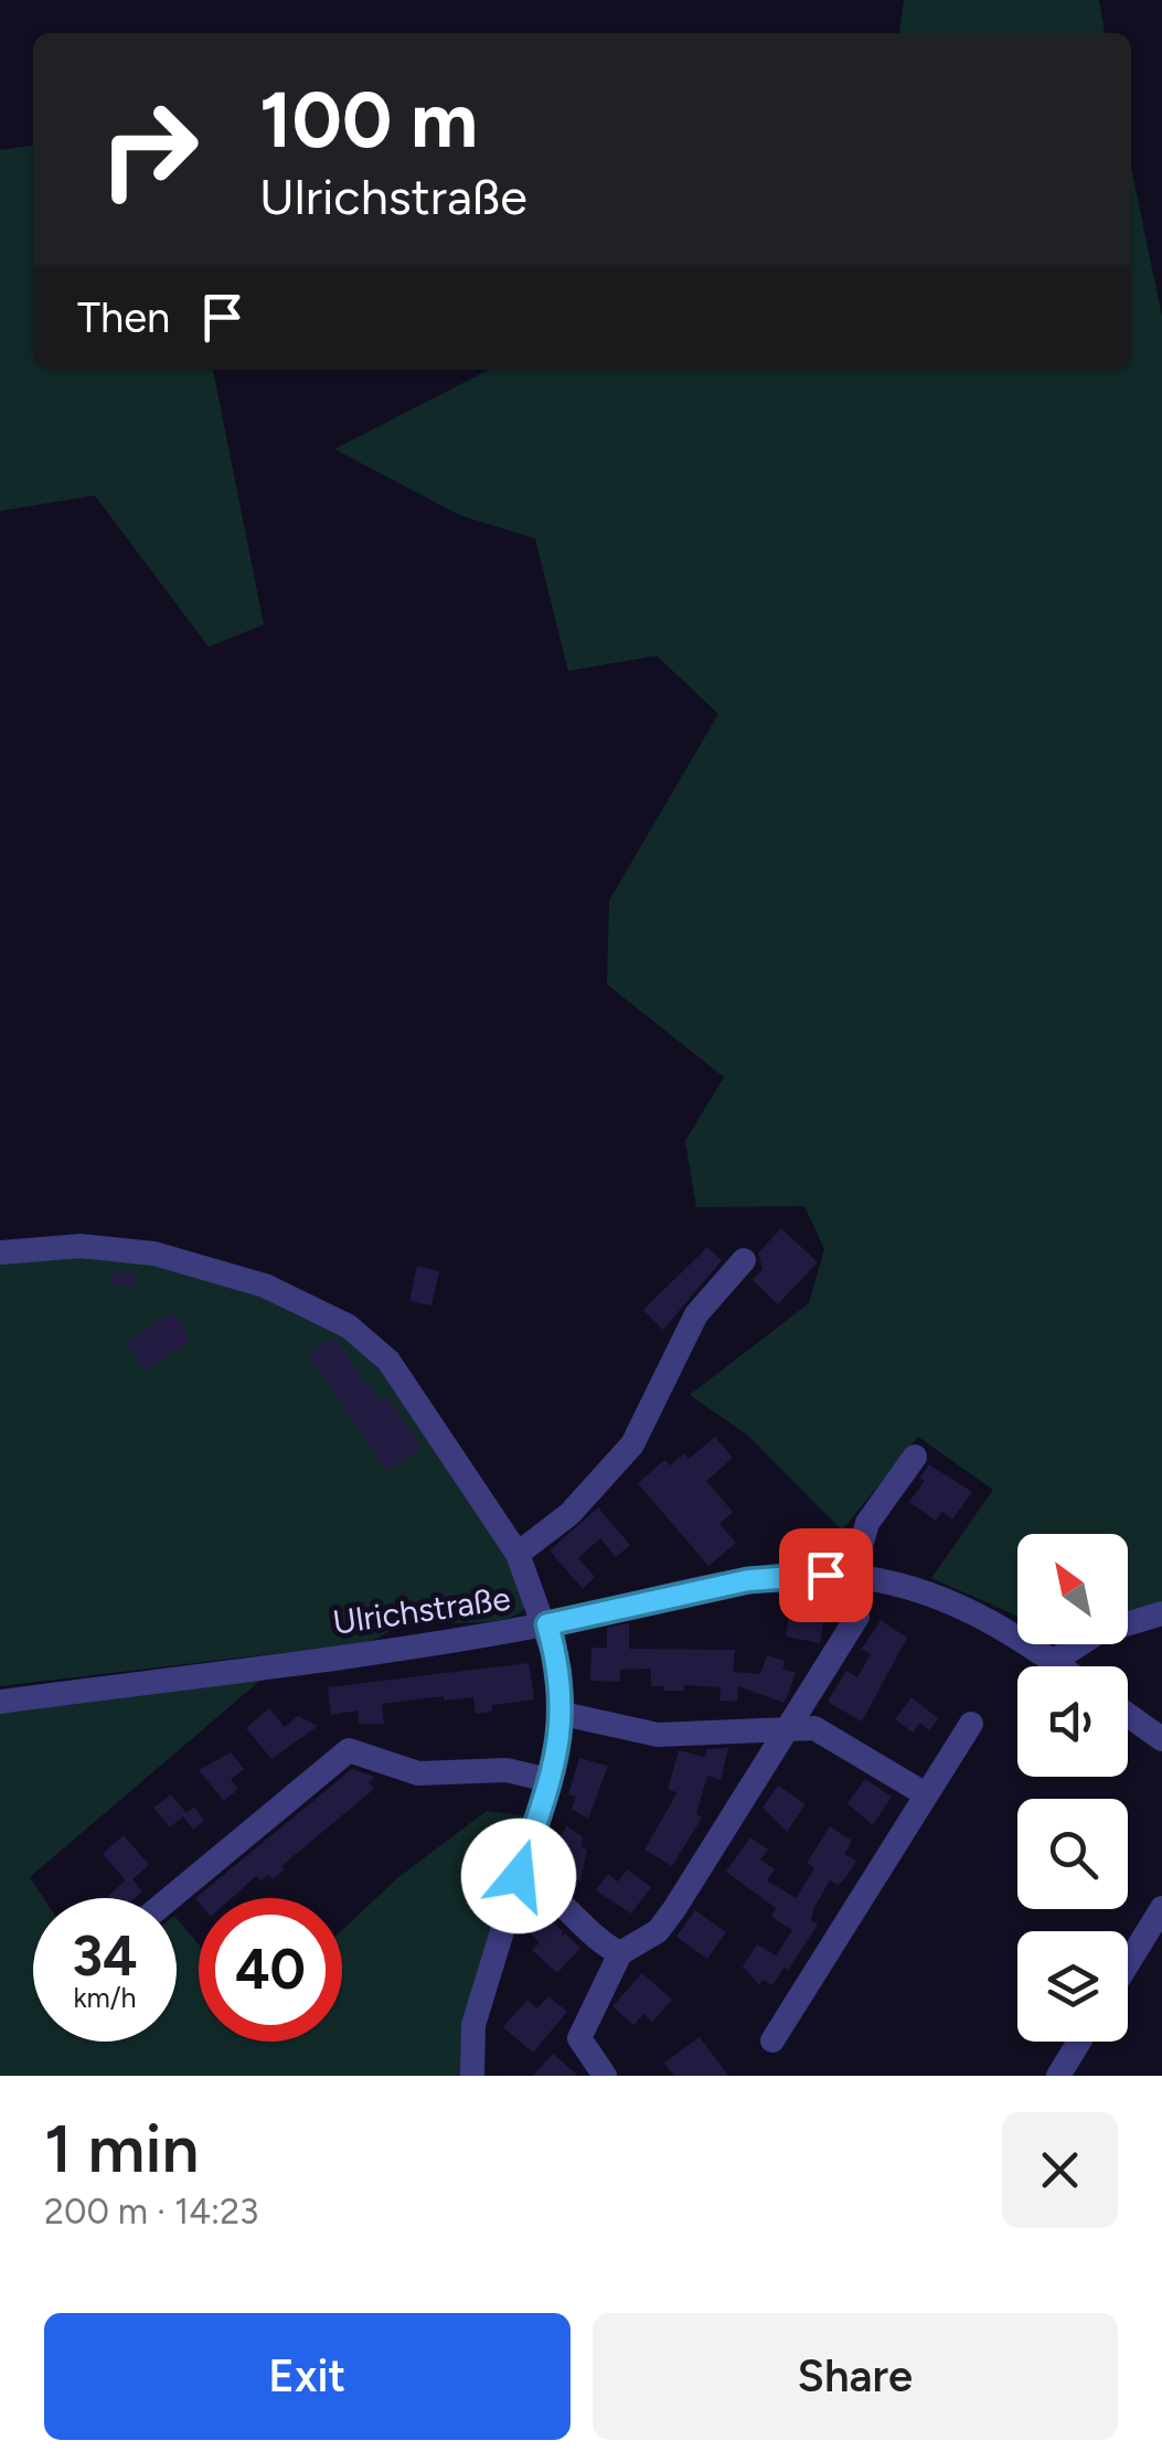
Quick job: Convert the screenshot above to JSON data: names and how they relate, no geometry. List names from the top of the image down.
{
  "streets": {
    "street": ["Ulrichstraße"]
  },
  "north": "top left",
  "page": {
    "turn": ["100 m", "Ulrichstraße"],
    "then": "Then",
    "speed": "34 km/h",
    "limit": "40",
    "heading": ["1 min", "200 m · 14:23"],
    "buttons": ["Exit", "Share"]
  }
}
